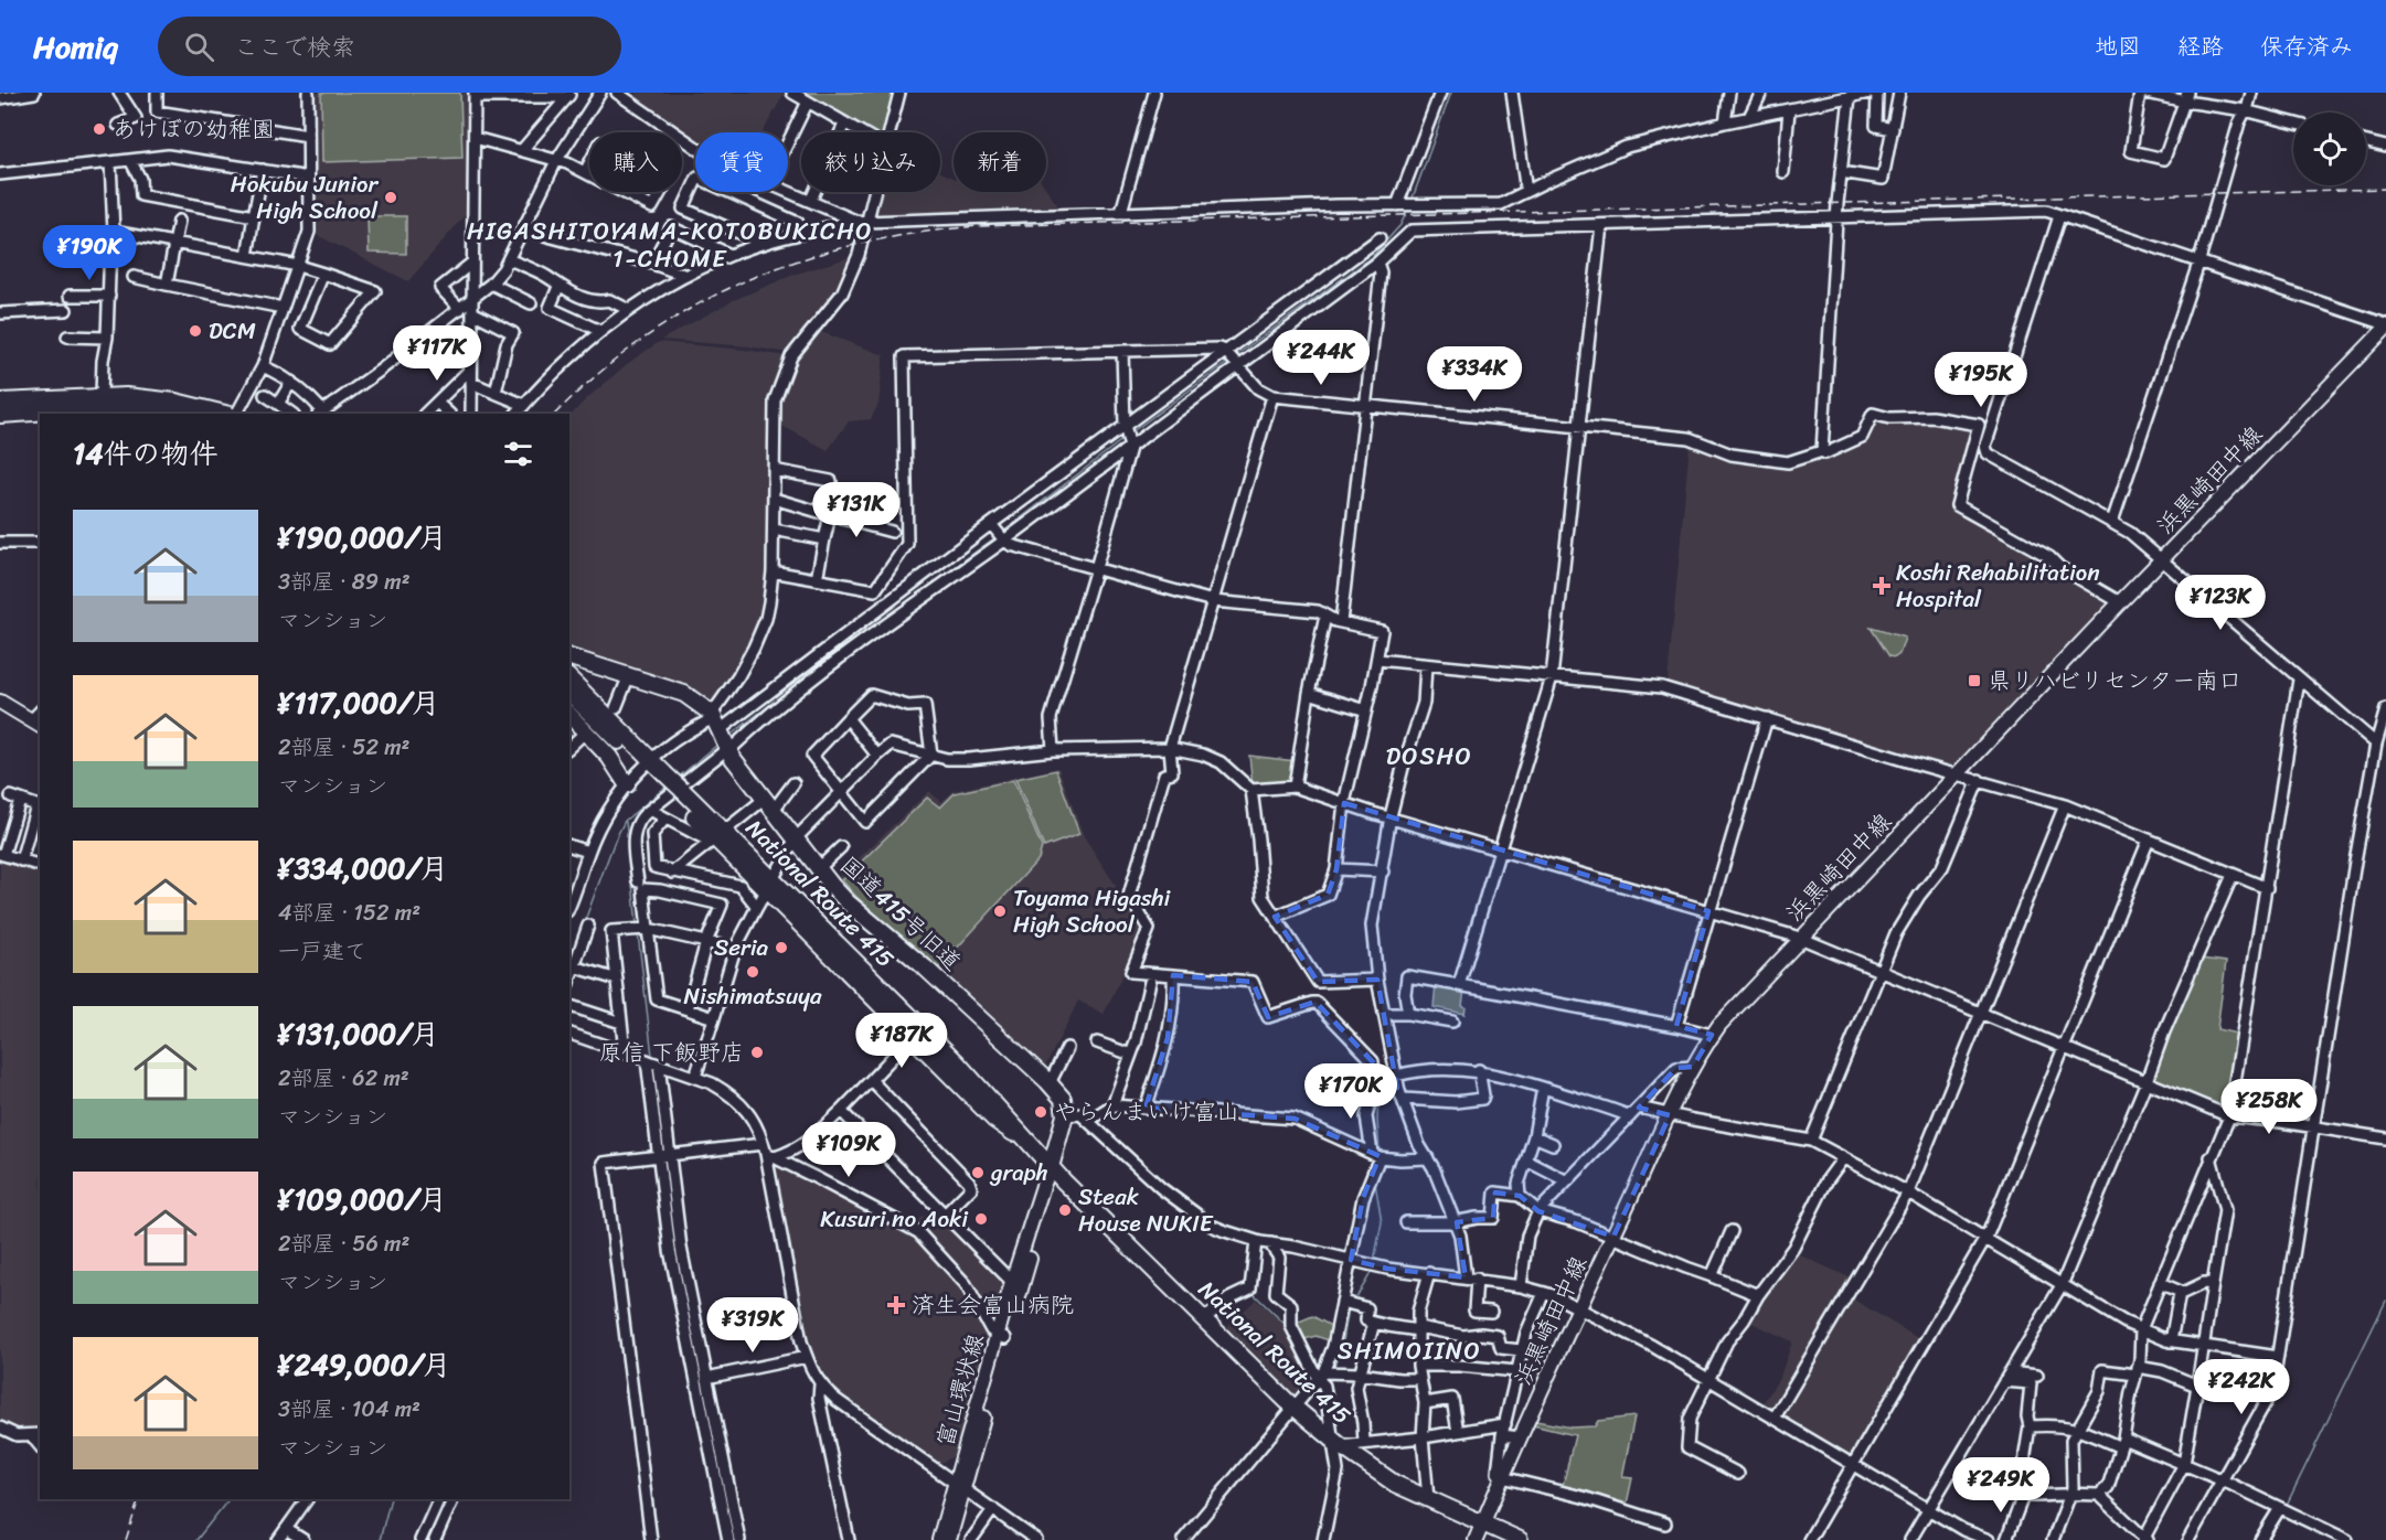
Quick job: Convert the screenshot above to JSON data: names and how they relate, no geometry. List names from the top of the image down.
{
  "streets": {
    "highway": ["National Route 415", "国道415号旧道"],
    "main road": ["浜黒崎田中線", "富山環状線"]
  },
  "crossings": [
    ["浜黒崎田中線", "National Route 415"],
    ["National Route 415", "富山環状線"]
  ],
  "districts": ["HIGASHITOYAMA-KOTOBUKICHO 1-CHOME", "DOSHO", "SHIMOIINO"],
  "places": {
    "other": [
      "あけぼの幼稚園",
      "Hokubu Junior High School",
      "DCM",
      "Toyama Higashi High School",
      "Seria",
      "Nishimatsuya",
      "原信 下飯野店",
      "やらんまいけ富山",
      "graph",
      "Steak House NUKIE",
      "Kusuri no Aoki"
    ],
    "health": ["Koshi Rehabilitation Hospital", "済生会富山病院"],
    "transit": ["県リハビリセンター南口"]
  },
  "page": {
    "header": "Homiq",
    "search": "ここで検索",
    "nav": ["地図", "経路", "保存済み"],
    "chip": [
      "購入",
      "賃貸",
      "絞り込み",
      "新着"
    ],
    "price": [
      "¥190K",
      "¥117K",
      "¥244K",
      "¥334K",
      "¥195K",
      "¥131K",
      "¥123K",
      "¥187K",
      "¥170K",
      "¥258K",
      "¥109K",
      "¥319K",
      "¥242K",
      "¥249K"
    ],
    "heading": "14件の物件",
    "list": [
      {
        "name": "¥190,000/月",
        "note": "3部屋 · 89 m² · マンション"
      },
      {
        "name": "¥117,000/月",
        "note": "2部屋 · 52 m² · マンション"
      },
      {
        "name": "¥334,000/月",
        "note": "4部屋 · 152 m² · 一戸建て"
      },
      {
        "name": "¥131,000/月",
        "note": "2部屋 · 62 m² · マンション"
      },
      {
        "name": "¥109,000/月",
        "note": "2部屋 · 56 m² · マンション"
      },
      {
        "name": "¥249,000/月",
        "note": "3部屋 · 104 m² · マンション"
      }
    ]
  }
}
